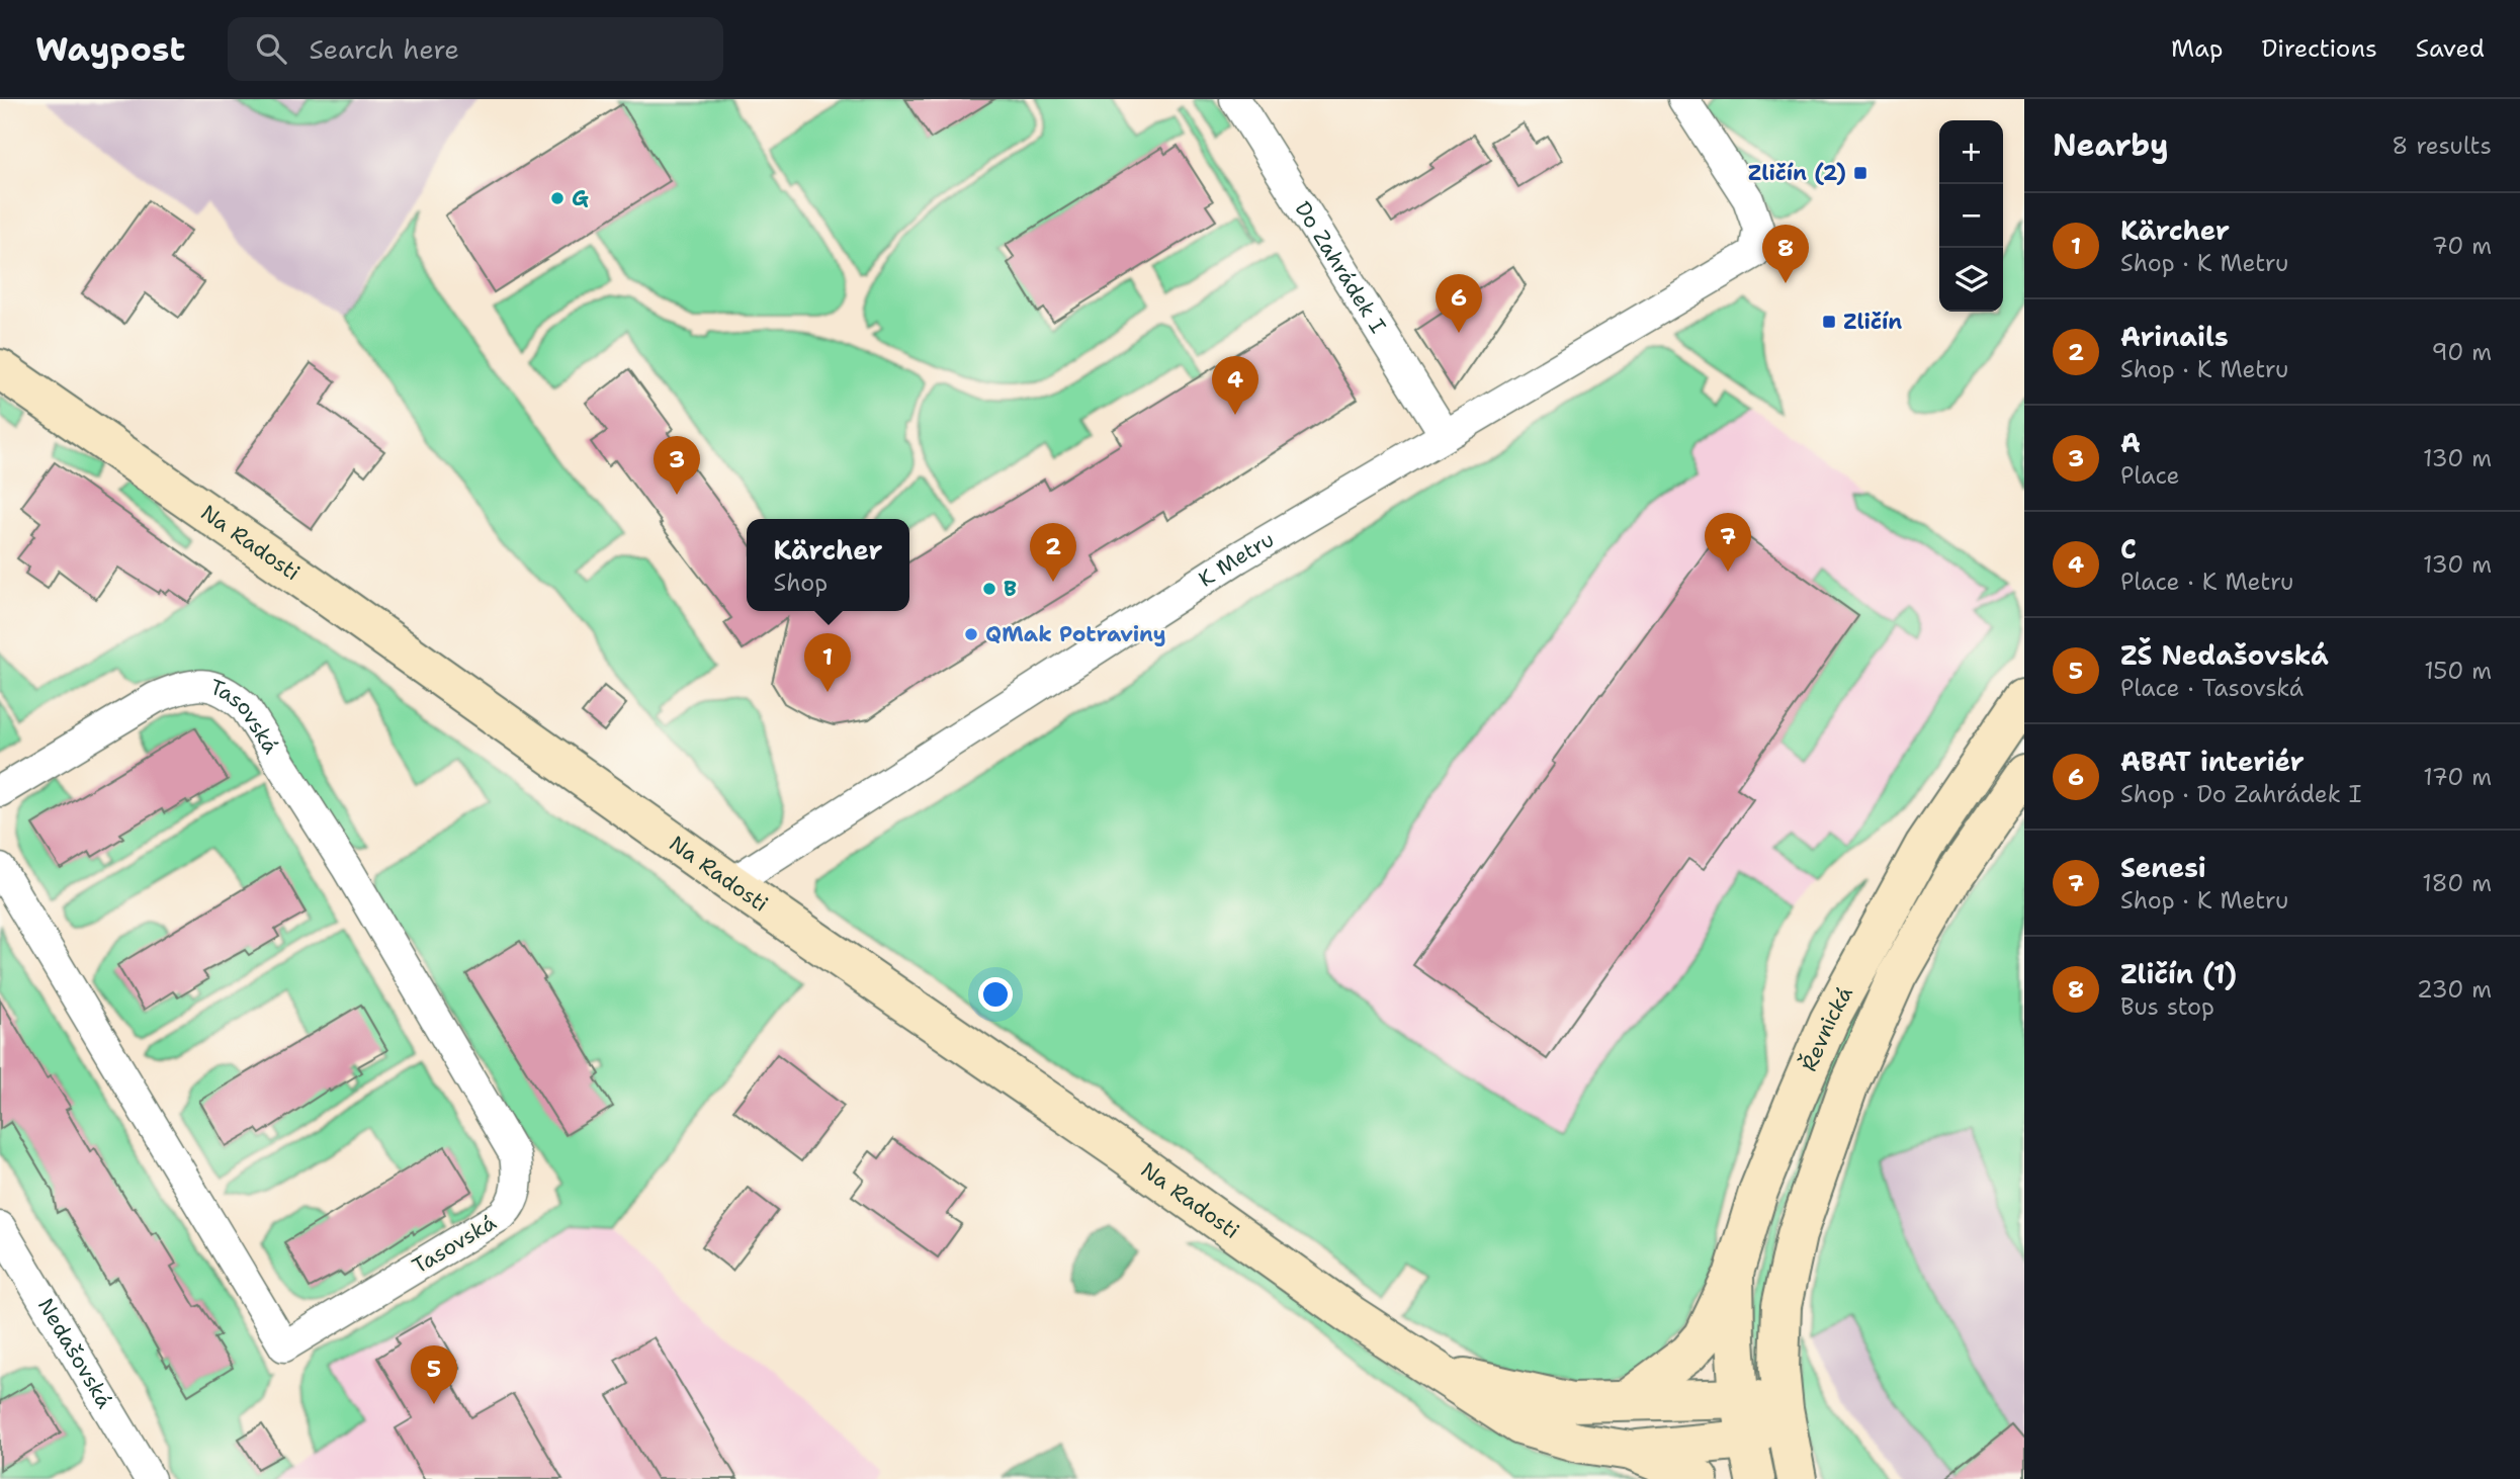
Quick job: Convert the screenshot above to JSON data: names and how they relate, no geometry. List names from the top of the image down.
{
  "streets": {
    "main road": ["Na Radosti", "Řevnická"],
    "street": [
      "Do Zahrádek I",
      "K Metru",
      "Tasovská",
      "Nedašovská"
    ]
  },
  "crossings": [
    ["Do Zahrádek I", "K Metru"],
    ["Na Radosti", "K Metru"],
    ["Na Radosti", "Řevnická"]
  ],
  "places": {
    "transit": ["Zličín (2)", "Zličín"],
    "other": ["G", "B", "QMak Potraviny"]
  },
  "page": {
    "header": "Waypost",
    "search": "Search here",
    "nav": ["Map", "Directions", "Saved"],
    "heading": ["Nearby", "8 results"],
    "map_buttons": ["+", "−"],
    "list": [
      {
        "mark": "1",
        "name": "Kärcher",
        "note": "Shop · K Metru",
        "value": "70 m"
      },
      {
        "mark": "2",
        "name": "Arinails",
        "note": "Shop · K Metru",
        "value": "90 m"
      },
      {
        "mark": "3",
        "name": "A",
        "note": "Place",
        "value": "130 m"
      },
      {
        "mark": "4",
        "name": "C",
        "note": "Place · K Metru",
        "value": "130 m"
      },
      {
        "mark": "5",
        "name": "ZŠ Nedašovská",
        "note": "Place · Tasovská",
        "value": "150 m"
      },
      {
        "mark": "6",
        "name": "ABAT interiér",
        "note": "Shop · Do Zahrádek I",
        "value": "170 m"
      },
      {
        "mark": "7",
        "name": "Senesi",
        "note": "Shop · K Metru",
        "value": "180 m"
      },
      {
        "mark": "8",
        "name": "Zličín (1)",
        "note": "Bus stop",
        "value": "230 m"
      }
    ],
    "pins": [
      "8",
      "6",
      "4",
      "3",
      "7",
      "2",
      "1",
      "5"
    ],
    "popup": ["Kärcher", "Shop"]
  }
}
